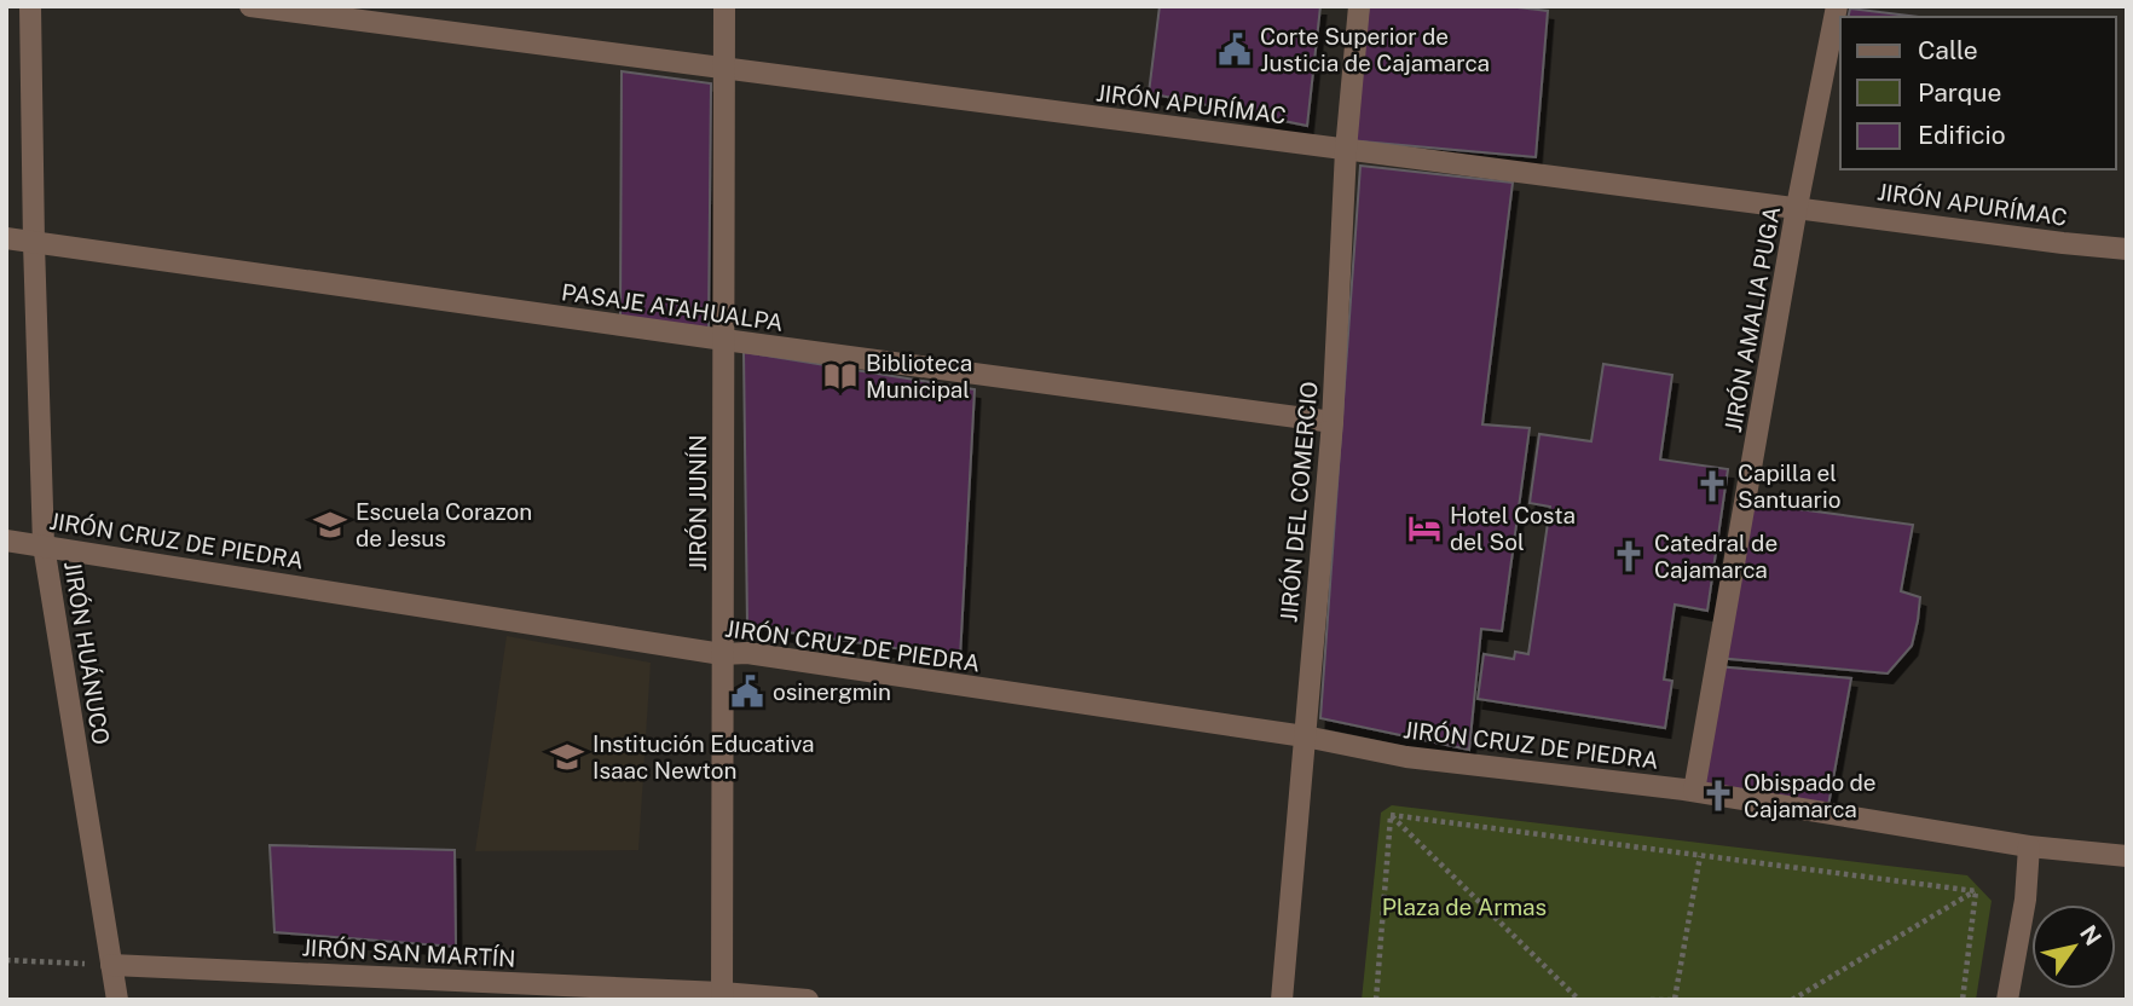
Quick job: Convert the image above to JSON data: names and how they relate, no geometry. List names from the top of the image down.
{
  "streets": {
    "street": [
      "JIRÓN APURÍMAC",
      "PASAJE ATAHUALPA",
      "JIRÓN AMALIA PUGA",
      "JIRÓN DEL COMERCIO",
      "JIRÓN JUNÍN",
      "JIRÓN CRUZ DE PIEDRA",
      "JIRÓN HUÁNUCO",
      "JIRÓN SAN MARTÍN"
    ]
  },
  "crossings": [
    ["JIRÓN APURÍMAC", "JIRÓN AMALIA PUGA"],
    ["JIRÓN APURÍMAC", "JIRÓN DEL COMERCIO"],
    ["JIRÓN APURÍMAC", "JIRÓN JUNÍN"],
    ["PASAJE ATAHUALPA", "JIRÓN DEL COMERCIO"],
    ["PASAJE ATAHUALPA", "JIRÓN JUNÍN"],
    ["PASAJE ATAHUALPA", "JIRÓN HUÁNUCO"],
    ["JIRÓN AMALIA PUGA", "JIRÓN CRUZ DE PIEDRA"],
    ["JIRÓN DEL COMERCIO", "JIRÓN CRUZ DE PIEDRA"],
    ["JIRÓN JUNÍN", "JIRÓN CRUZ DE PIEDRA"],
    ["JIRÓN JUNÍN", "JIRÓN SAN MARTÍN"],
    ["JIRÓN CRUZ DE PIEDRA", "JIRÓN HUÁNUCO"],
    ["JIRÓN HUÁNUCO", "JIRÓN SAN MARTÍN"]
  ],
  "parks": ["Plaza de Armas"],
  "places": {
    "public building": ["Corte Superior de Justicia de Cajamarca", "osinergmin"],
    "library": ["Biblioteca Municipal"],
    "church": ["Capilla el Santuario", "Catedral de Cajamarca", "Obispado de Cajamarca"],
    "school or university": ["Escuela Corazon de Jesus", "Institución Educativa Isaac Newton"],
    "hotel": ["Hotel Costa del Sol"]
  },
  "legend": ["Calle", "Parque", "Edificio"],
  "north": "top right"
}
